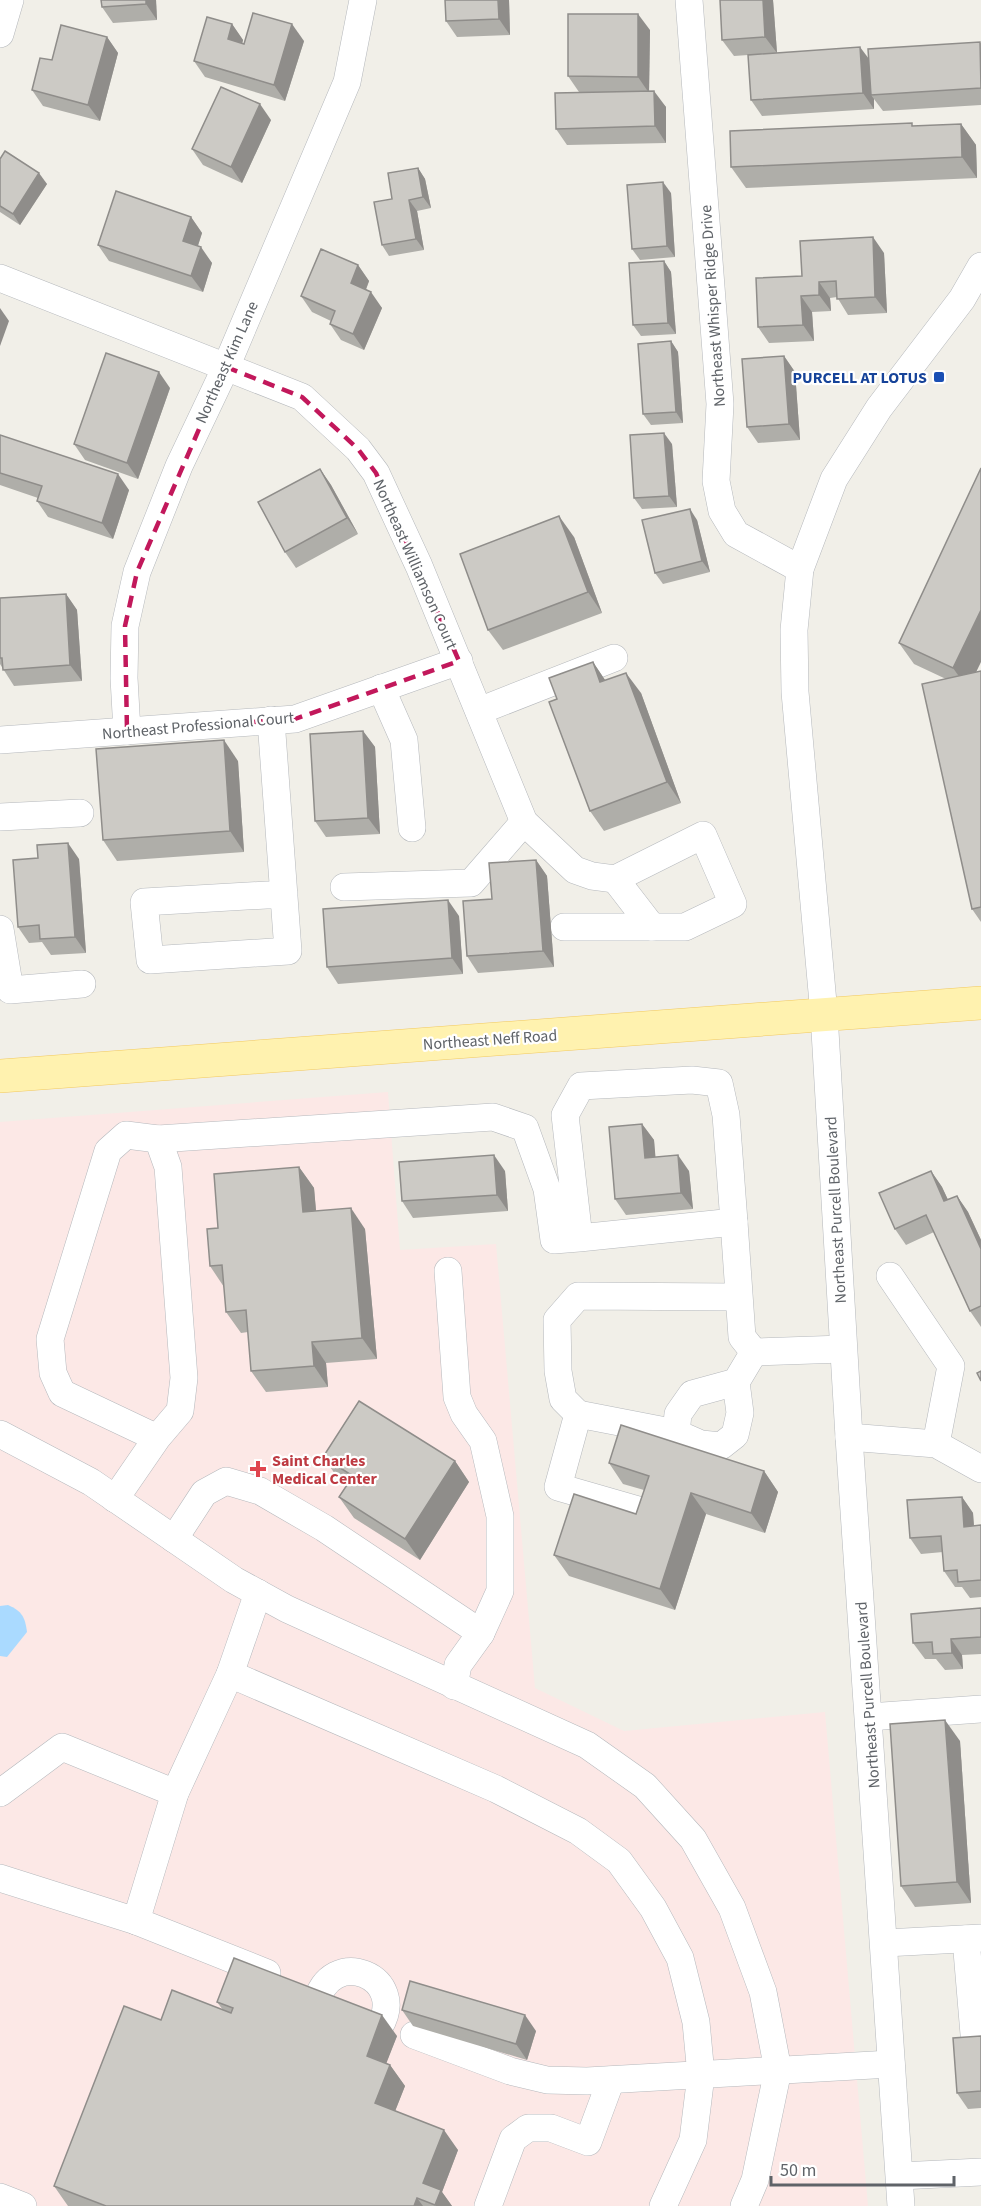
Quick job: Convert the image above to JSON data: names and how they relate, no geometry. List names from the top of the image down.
{
  "streets": {
    "main road": ["Northeast Neff Road"],
    "street": [
      "Northeast Whisper Ridge Drive",
      "Northeast Kim Lane",
      "Northeast Williamson Court",
      "Northeast Professional Court",
      "Northeast Purcell Boulevard"
    ]
  },
  "crossings": [
    ["Northeast Whisper Ridge Drive", "Northeast Purcell Boulevard"],
    ["Northeast Kim Lane", "Northeast Williamson Court"],
    ["Northeast Kim Lane", "Northeast Professional Court"],
    ["Northeast Williamson Court", "Northeast Professional Court"],
    ["Northeast Neff Road", "Northeast Purcell Boulevard"]
  ],
  "places": {
    "transit": ["PURCELL AT LOTUS"],
    "health": ["Saint Charles Medical Center"]
  },
  "scale_bar": "50 m"
}
